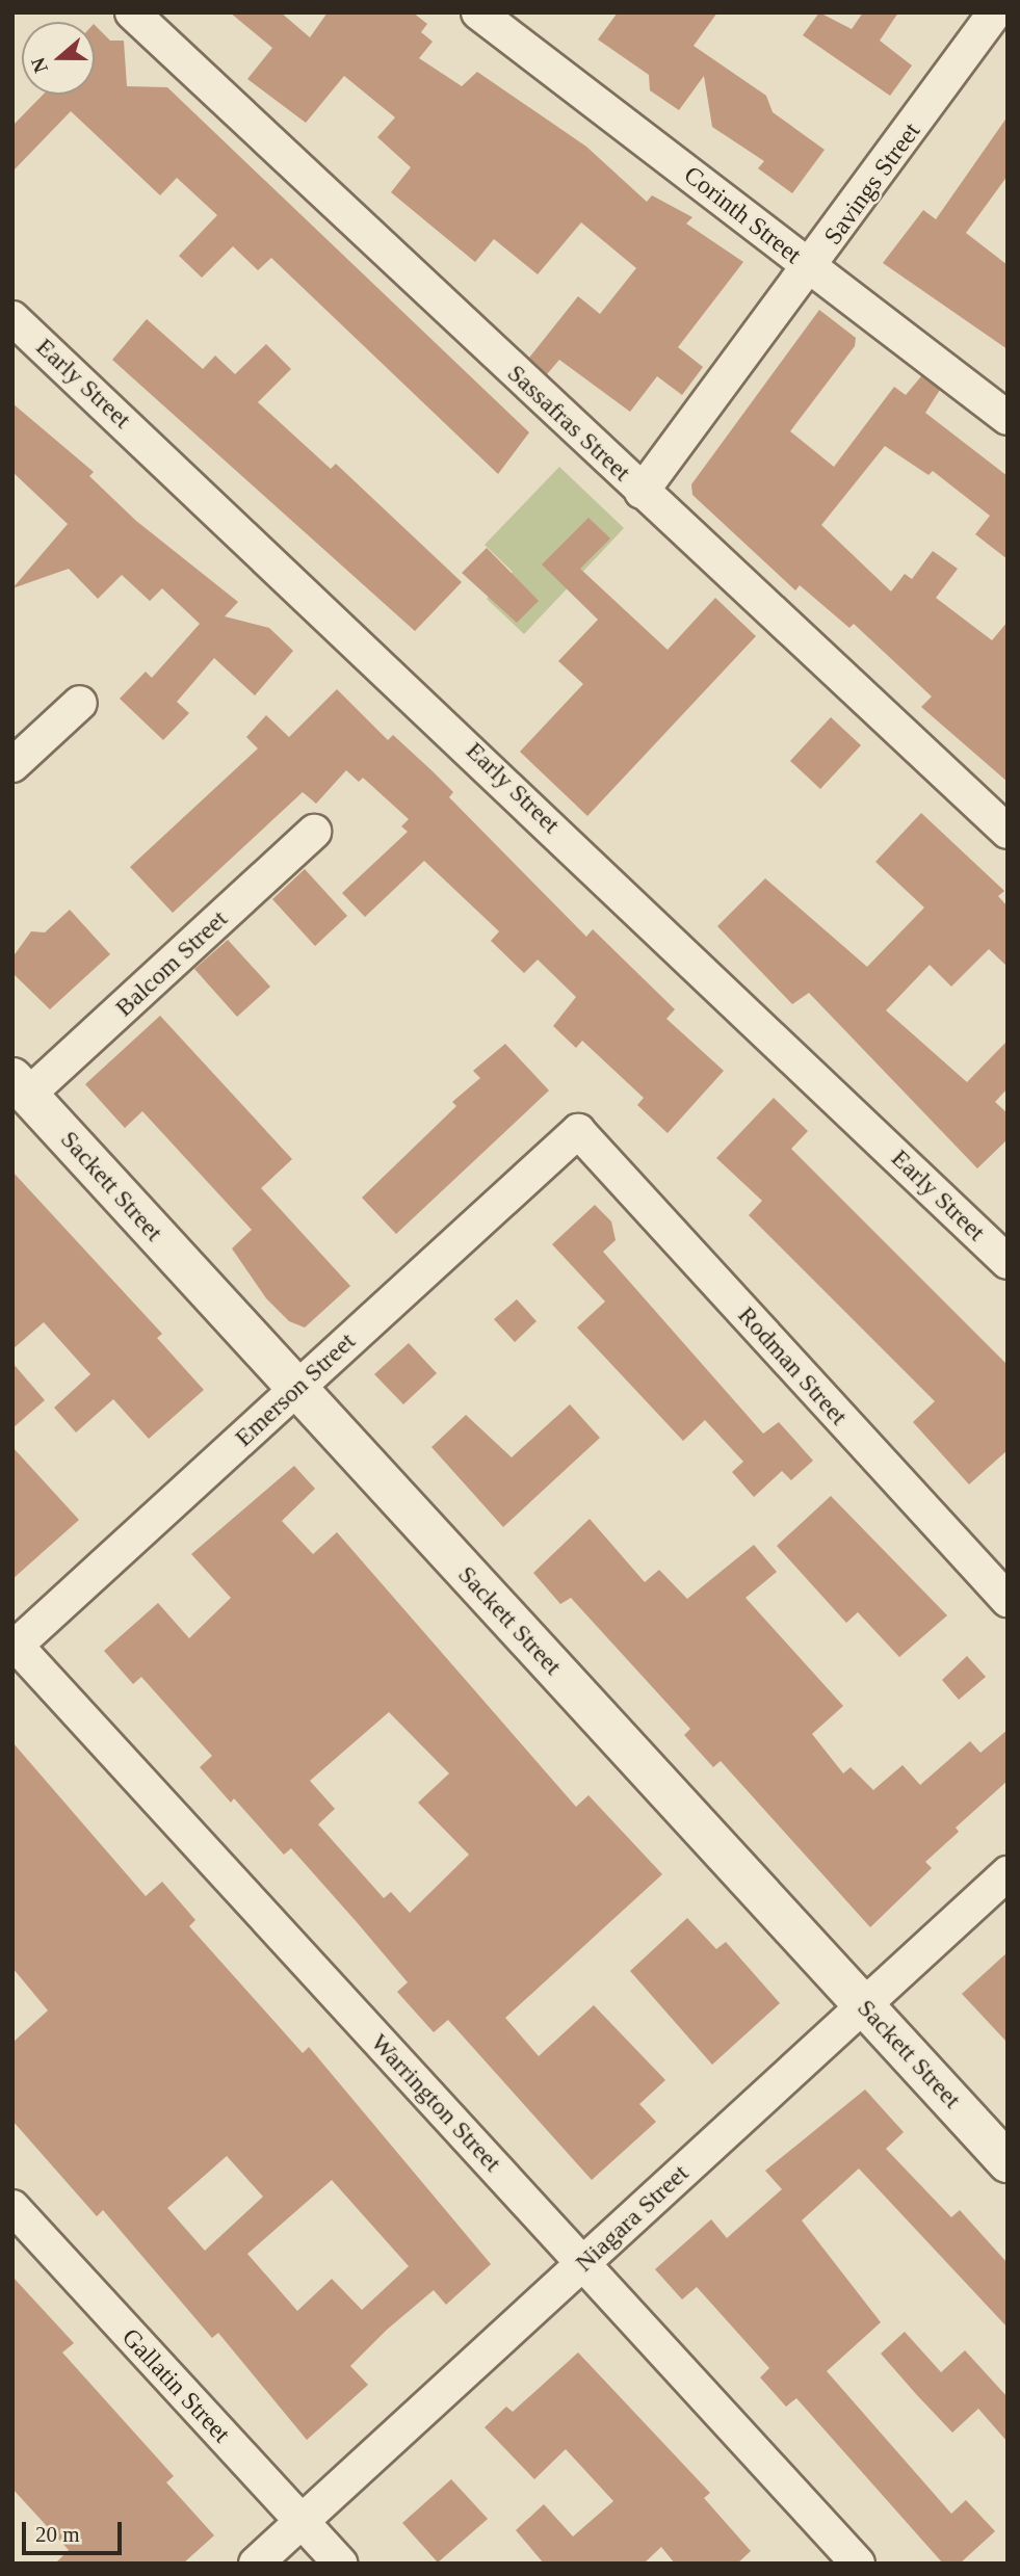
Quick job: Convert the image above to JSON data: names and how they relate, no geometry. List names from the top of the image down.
{
  "streets": {
    "street": [
      "Savings Street",
      "Corinth Street",
      "Early Street",
      "Sassafras Street",
      "Balcom Street",
      "Sackett Street",
      "Rodman Street",
      "Emerson Street",
      "Warrington Street",
      "Niagara Street",
      "Gallatin Street"
    ]
  },
  "crossings": [
    ["Savings Street", "Corinth Street"],
    ["Savings Street", "Sassafras Street"],
    ["Balcom Street", "Sackett Street"],
    ["Sackett Street", "Emerson Street"],
    ["Sackett Street", "Niagara Street"],
    ["Rodman Street", "Emerson Street"],
    ["Emerson Street", "Warrington Street"],
    ["Warrington Street", "Niagara Street"],
    ["Niagara Street", "Gallatin Street"]
  ],
  "scale_bar": "20 m",
  "north": "left"
}
